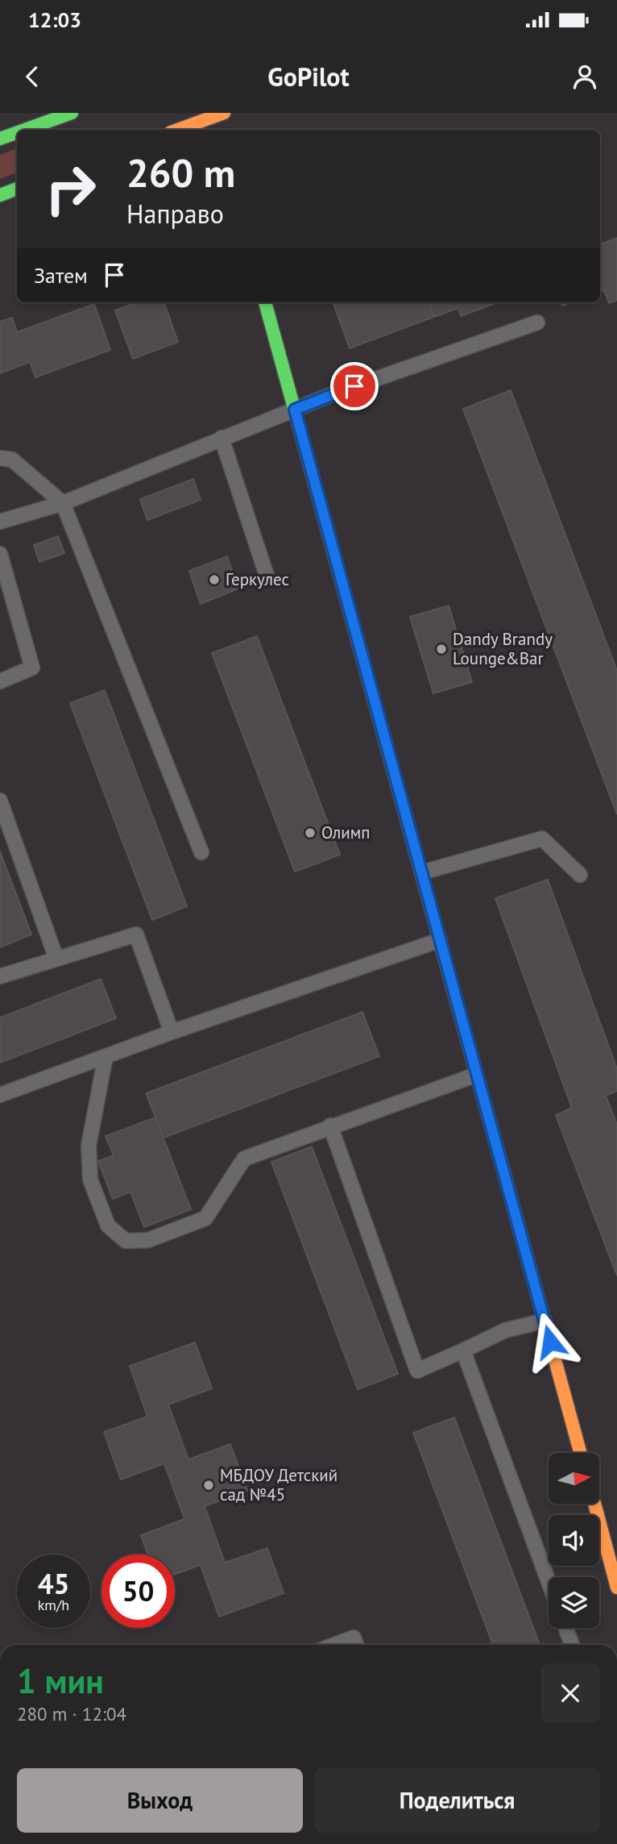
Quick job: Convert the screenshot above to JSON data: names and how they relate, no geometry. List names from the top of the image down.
{
  "places": [
    "Геркулес",
    "Dandy Brandy Lounge&Bar",
    "Олимп",
    "МБДОУ Детский сад №45"
  ],
  "north": "right",
  "page": {
    "status": "12:03",
    "header": "GoPilot",
    "turn": ["260 m", "Направо"],
    "then": "Затем",
    "speed": "45 km/h",
    "limit": "50",
    "heading": ["1 мин", "280 m · 12:04"],
    "buttons": ["Выход", "Поделиться"]
  }
}
